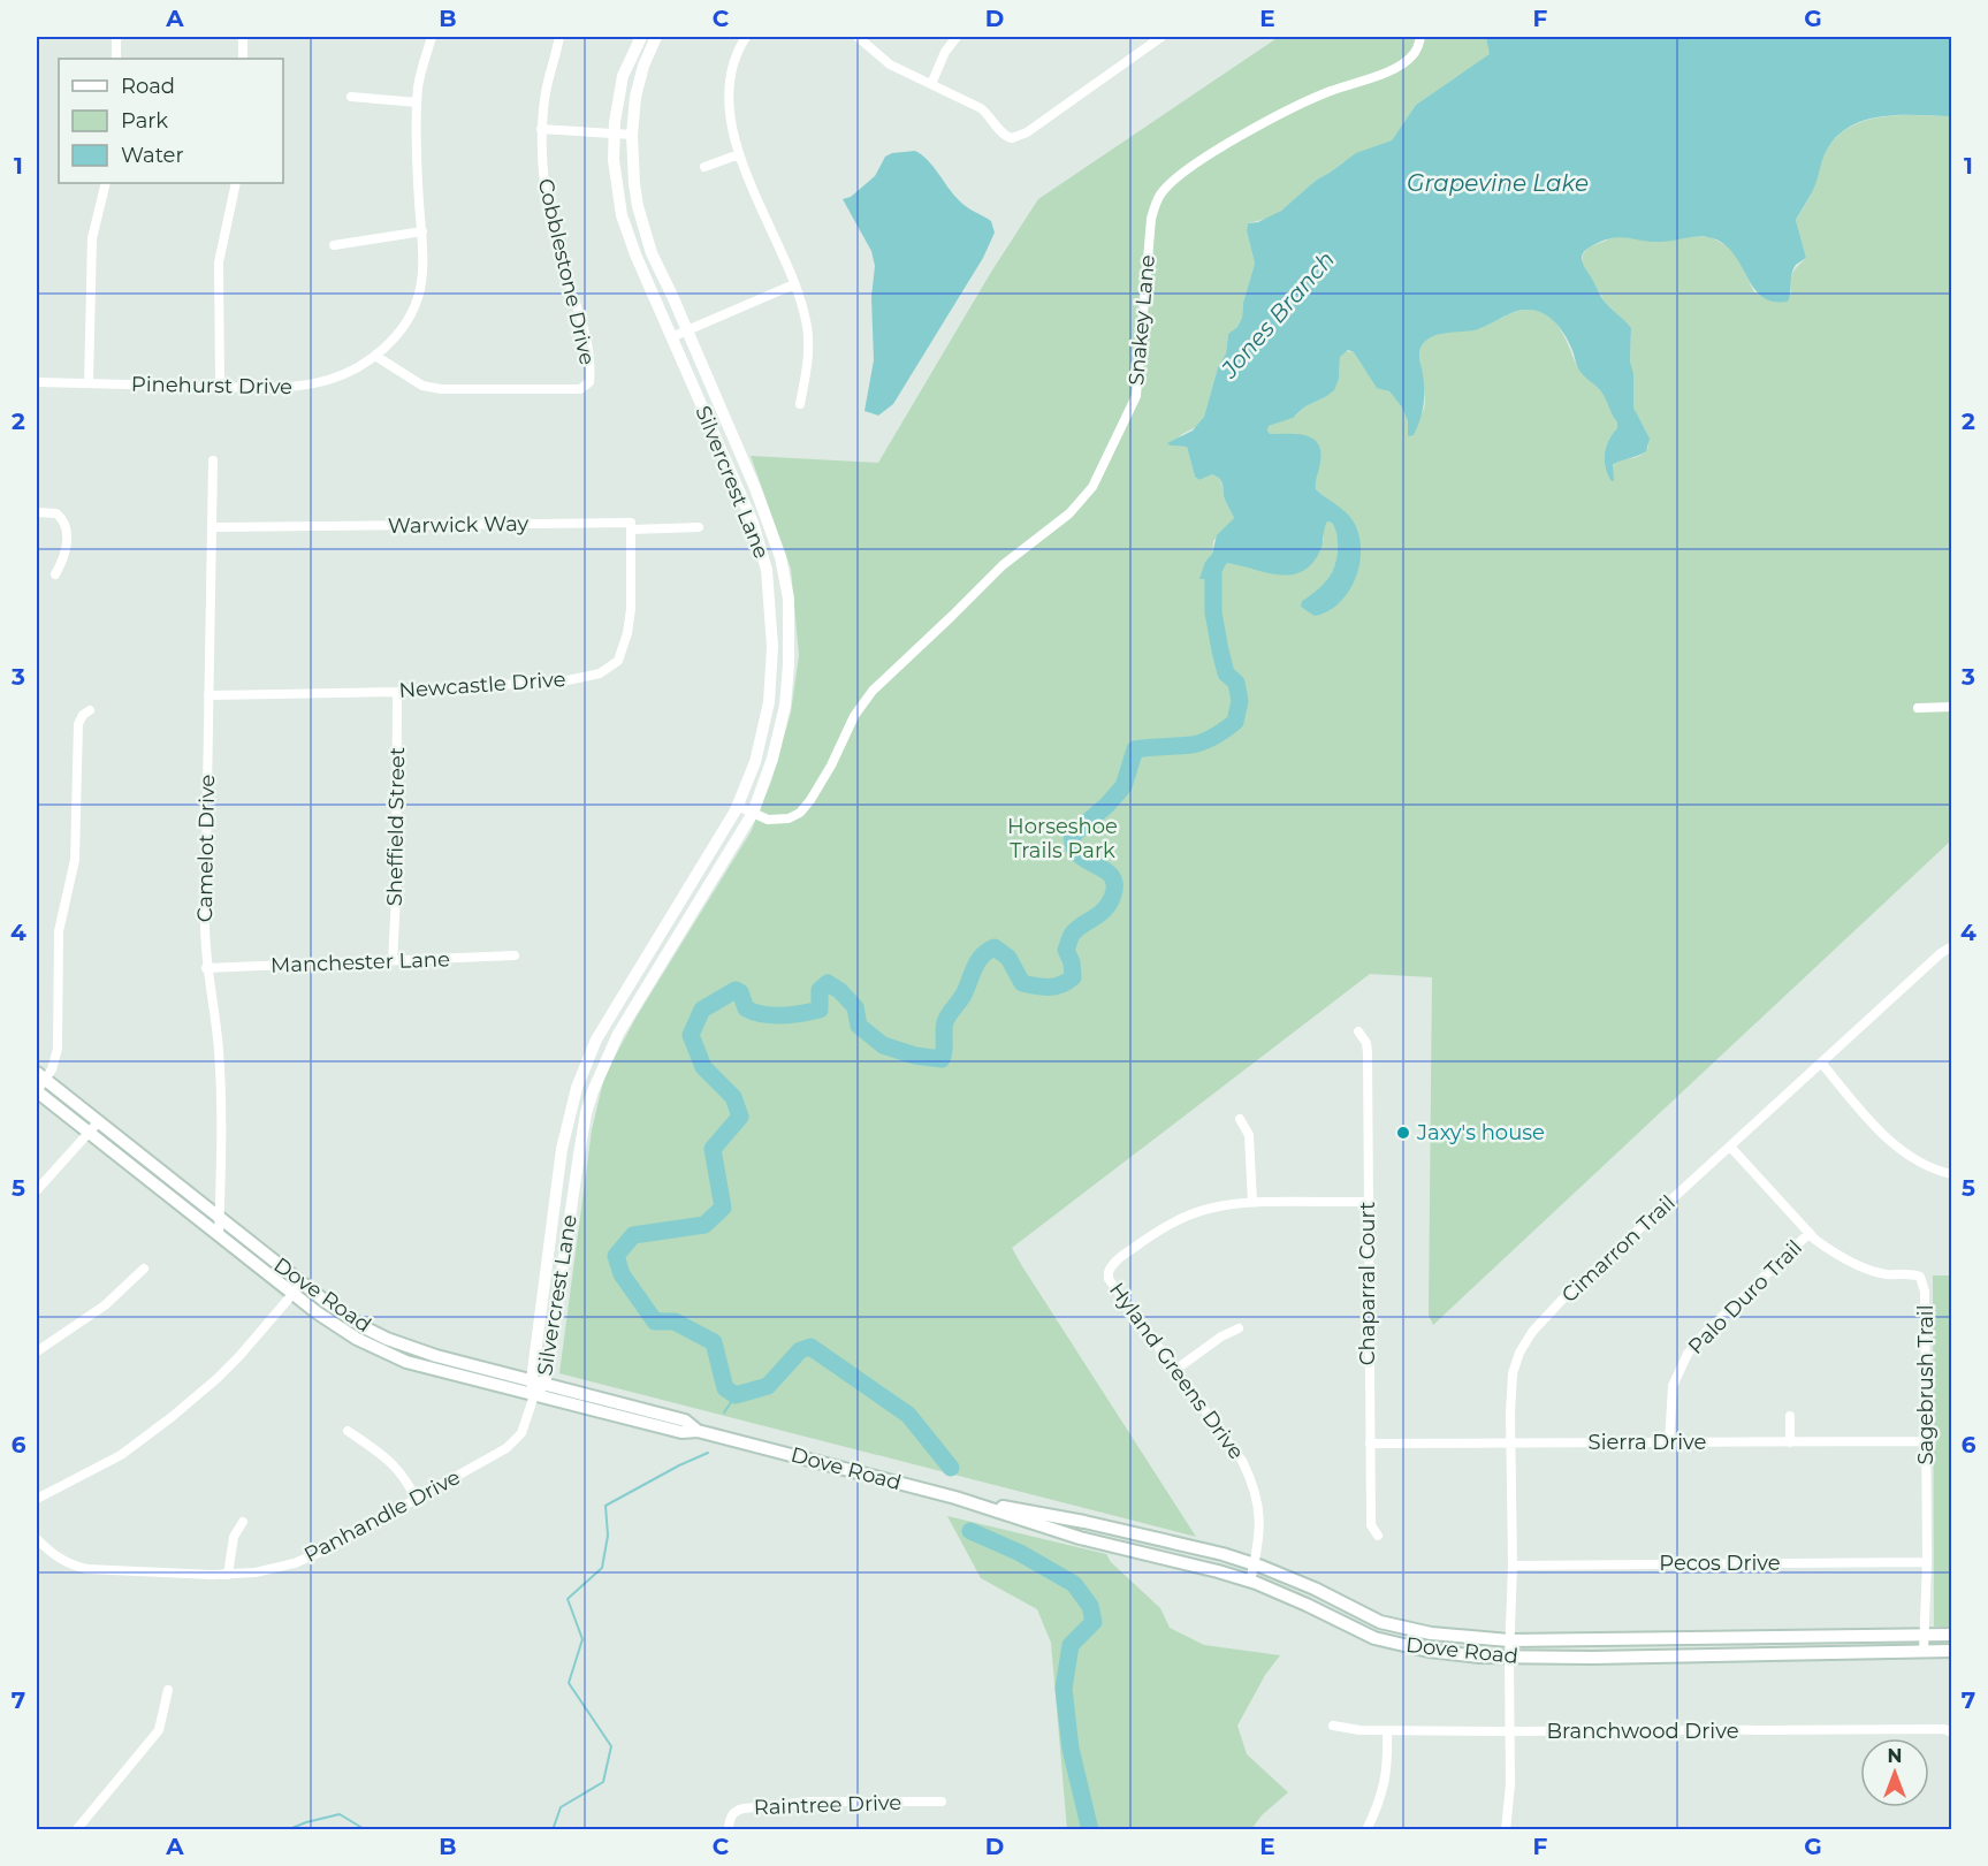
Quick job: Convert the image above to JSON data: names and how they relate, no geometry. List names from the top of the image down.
{
  "streets": {
    "main road": ["Silvercrest Lane", "Dove Road"],
    "street": [
      "Cobblestone Drive",
      "Snakey Lane",
      "Pinehurst Drive",
      "Warwick Way",
      "Newcastle Drive",
      "Sheffield Street",
      "Camelot Drive",
      "Manchester Lane",
      "Cimarron Trail",
      "Chaparral Court",
      "Palo Duro Trail",
      "Hyland Greens Drive",
      "Sagebrush Trail",
      "Sierra Drive",
      "Panhandle Drive",
      "Pecos Drive",
      "Branchwood Drive",
      "Raintree Drive"
    ]
  },
  "crossings": [
    ["Cobblestone Drive", "Pinehurst Drive"],
    ["Snakey Lane", "Silvercrest Lane"],
    ["Silvercrest Lane", "Dove Road"],
    ["Silvercrest Lane", "Panhandle Drive"],
    ["Warwick Way", "Newcastle Drive"],
    ["Warwick Way", "Camelot Drive"],
    ["Newcastle Drive", "Sheffield Street"],
    ["Newcastle Drive", "Camelot Drive"],
    ["Sheffield Street", "Manchester Lane"],
    ["Camelot Drive", "Manchester Lane"],
    ["Camelot Drive", "Dove Road"],
    ["Cimarron Trail", "Dove Road"],
    ["Cimarron Trail", "Sagebrush Trail"],
    ["Cimarron Trail", "Sierra Drive"],
    ["Cimarron Trail", "Pecos Drive"],
    ["Cimarron Trail", "Branchwood Drive"],
    ["Chaparral Court", "Hyland Greens Drive"],
    ["Chaparral Court", "Sierra Drive"],
    ["Dove Road", "Hyland Greens Drive"],
    ["Dove Road", "Sagebrush Trail"],
    ["Dove Road", "Panhandle Drive"],
    ["Palo Duro Trail", "Sagebrush Trail"],
    ["Palo Duro Trail", "Sierra Drive"],
    ["Sagebrush Trail", "Sierra Drive"],
    ["Sagebrush Trail", "Pecos Drive"]
  ],
  "water": ["Grapevine Lake", "Jones Branch"],
  "parks": ["Horseshoe Trails Park"],
  "places": ["Jaxy's house"],
  "legend": ["Road", "Park", "Water"],
  "north": "top",
  "grid": {
    "columns": [
      "A",
      "B",
      "C",
      "D",
      "E",
      "F",
      "G"
    ],
    "rows": [
      "1",
      "2",
      "3",
      "4",
      "5",
      "6",
      "7"
    ]
  }
}
